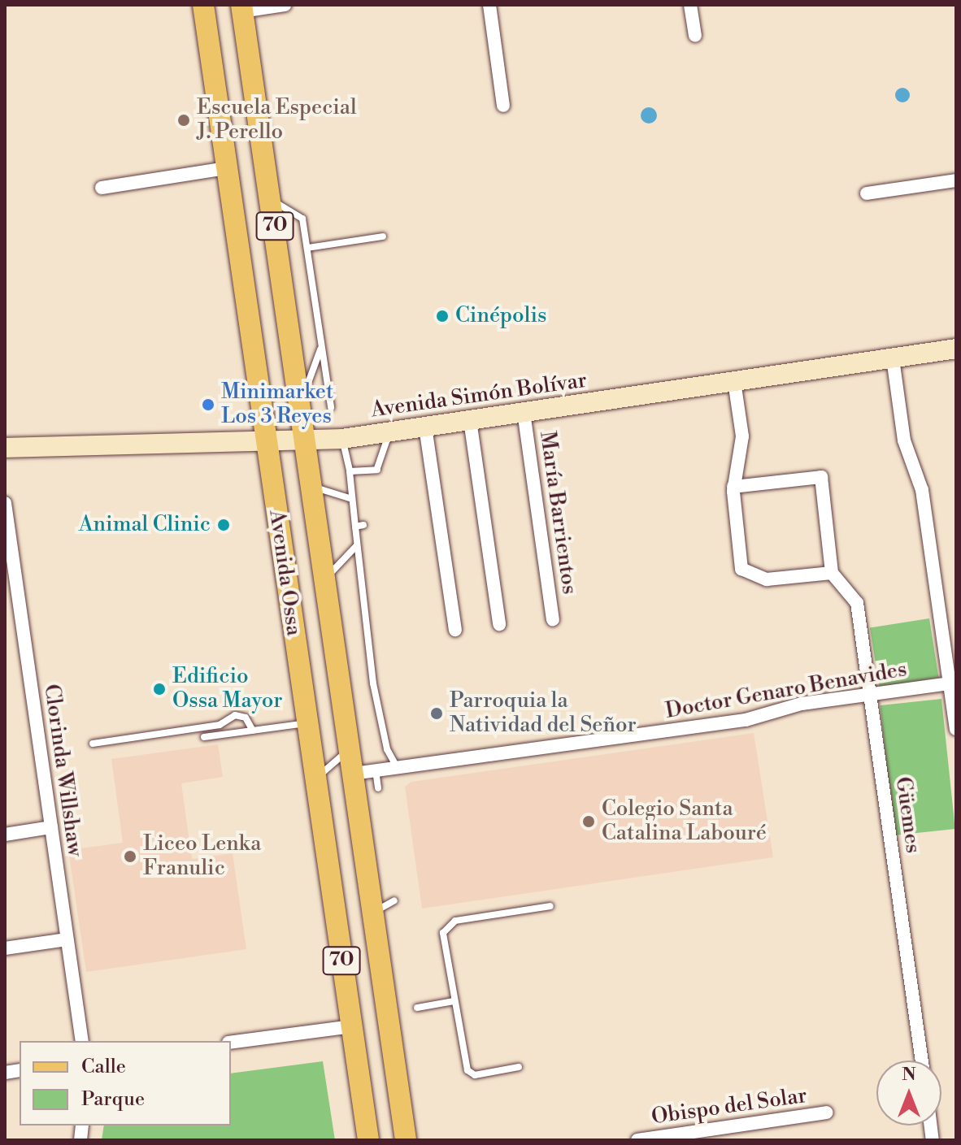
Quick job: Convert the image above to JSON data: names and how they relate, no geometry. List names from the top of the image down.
{
  "streets": {
    "main road": ["70", "Avenida Ossa"],
    "street": [
      "Avenida Simón Bolívar",
      "María Barrientos",
      "Doctor Genaro Benavides",
      "Clorinda Willshaw",
      "Güemes",
      "Obispo del Solar"
    ]
  },
  "crossings": [
    ["Avenida Simón Bolívar", "María Barrientos"],
    ["Avenida Simón Bolívar", "Avenida Ossa"],
    ["Avenida Ossa", "Doctor Genaro Benavides"],
    ["Doctor Genaro Benavides", "Güemes"]
  ],
  "places": [
    "Escuela Especial J. Perello",
    "Cinépolis",
    "Minimarket Los 3 Reyes",
    "Animal Clinic",
    "Edificio Ossa Mayor",
    "Parroquia la Natividad del Señor",
    "Colegio Santa Catalina Labouré",
    "Liceo Lenka Franulic"
  ],
  "legend": ["Calle", "Parque"],
  "north": "top"
}
